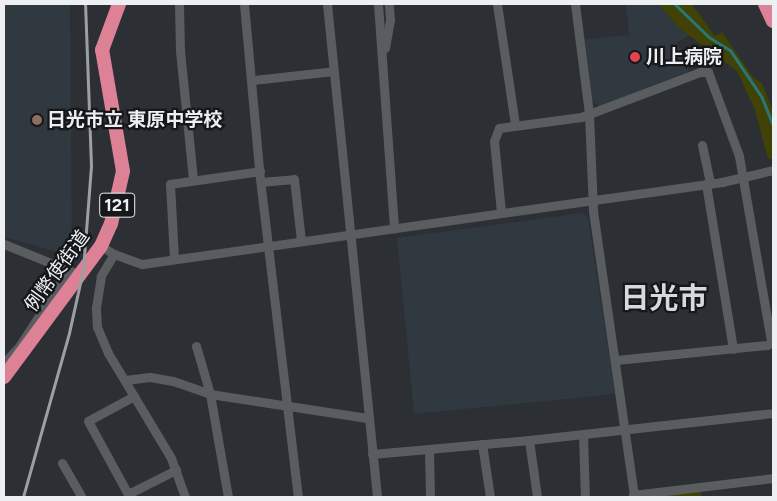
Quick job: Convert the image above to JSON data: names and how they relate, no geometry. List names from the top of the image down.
{
  "streets": {
    "highway": ["121", "例幣使街道"]
  },
  "districts": ["日光市"],
  "places": ["川上病院", "日光市立 東原中学校"]
}
